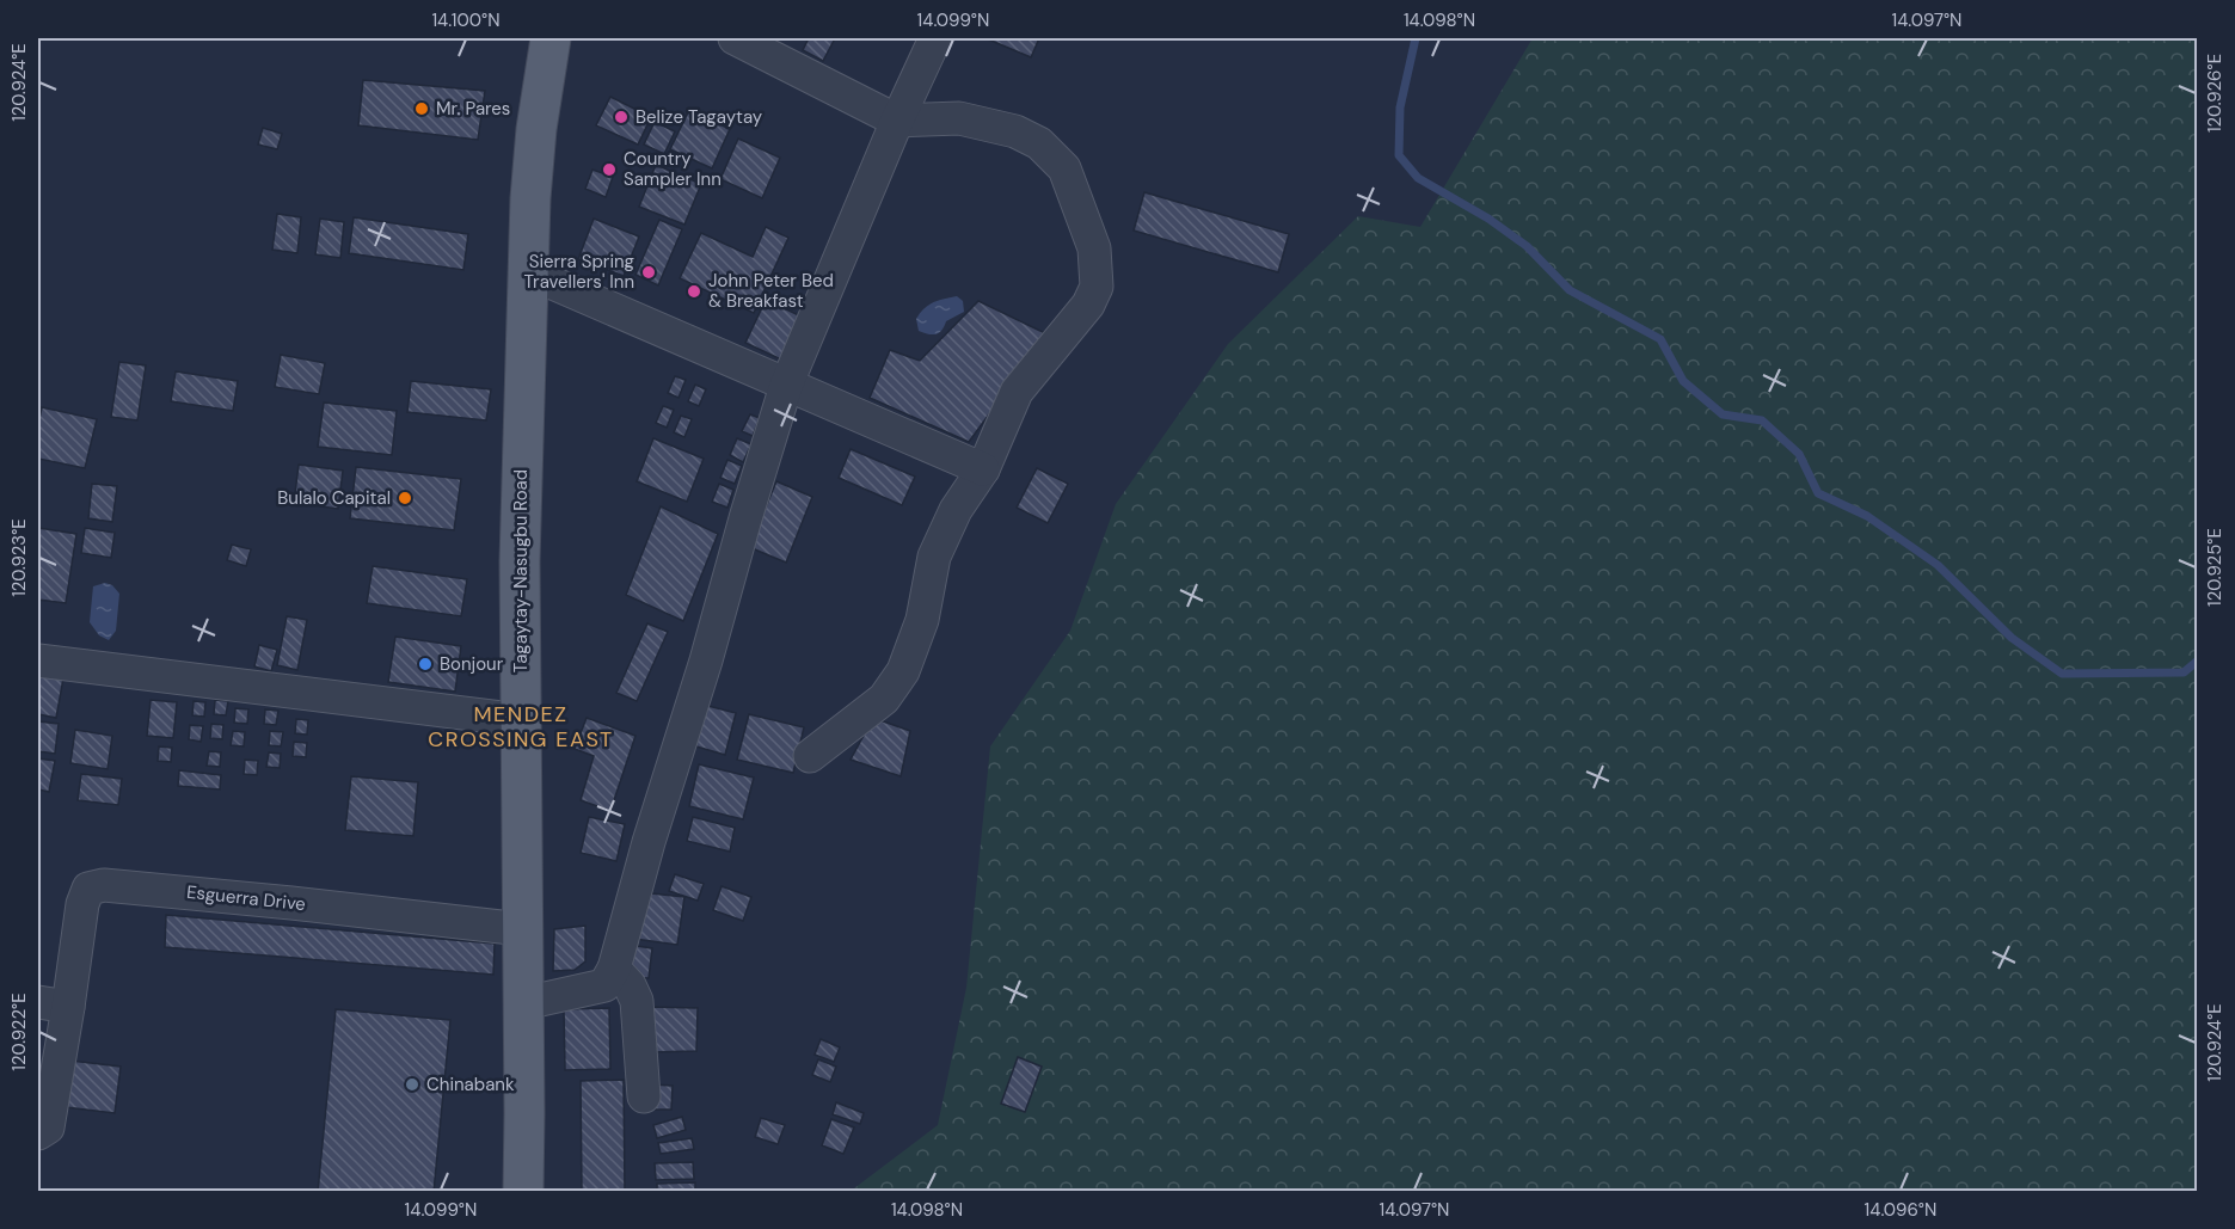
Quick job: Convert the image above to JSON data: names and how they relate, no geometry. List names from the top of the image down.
{
  "streets": {
    "main road": ["Tagaytay-Nasugbu Road"],
    "street": ["Esguerra Drive"]
  },
  "crossings": [
    ["Tagaytay-Nasugbu Road", "Esguerra Drive"]
  ],
  "districts": ["MENDEZ CROSSING EAST"],
  "places": [
    "Mr. Pares",
    "Belize Tagaytay",
    "Country Sampler Inn",
    "Sierra Spring Travellers' Inn",
    "John Peter Bed & Breakfast",
    "Bulalo Capital",
    "Bonjour",
    "Chinabank"
  ],
  "coordinates": [
    "14.100°N",
    "14.099°N",
    "14.098°N",
    "14.097°N",
    "120.924°E",
    "120.926°E",
    "120.923°E",
    "120.925°E",
    "120.922°E",
    "14.096°N"
  ]
}
